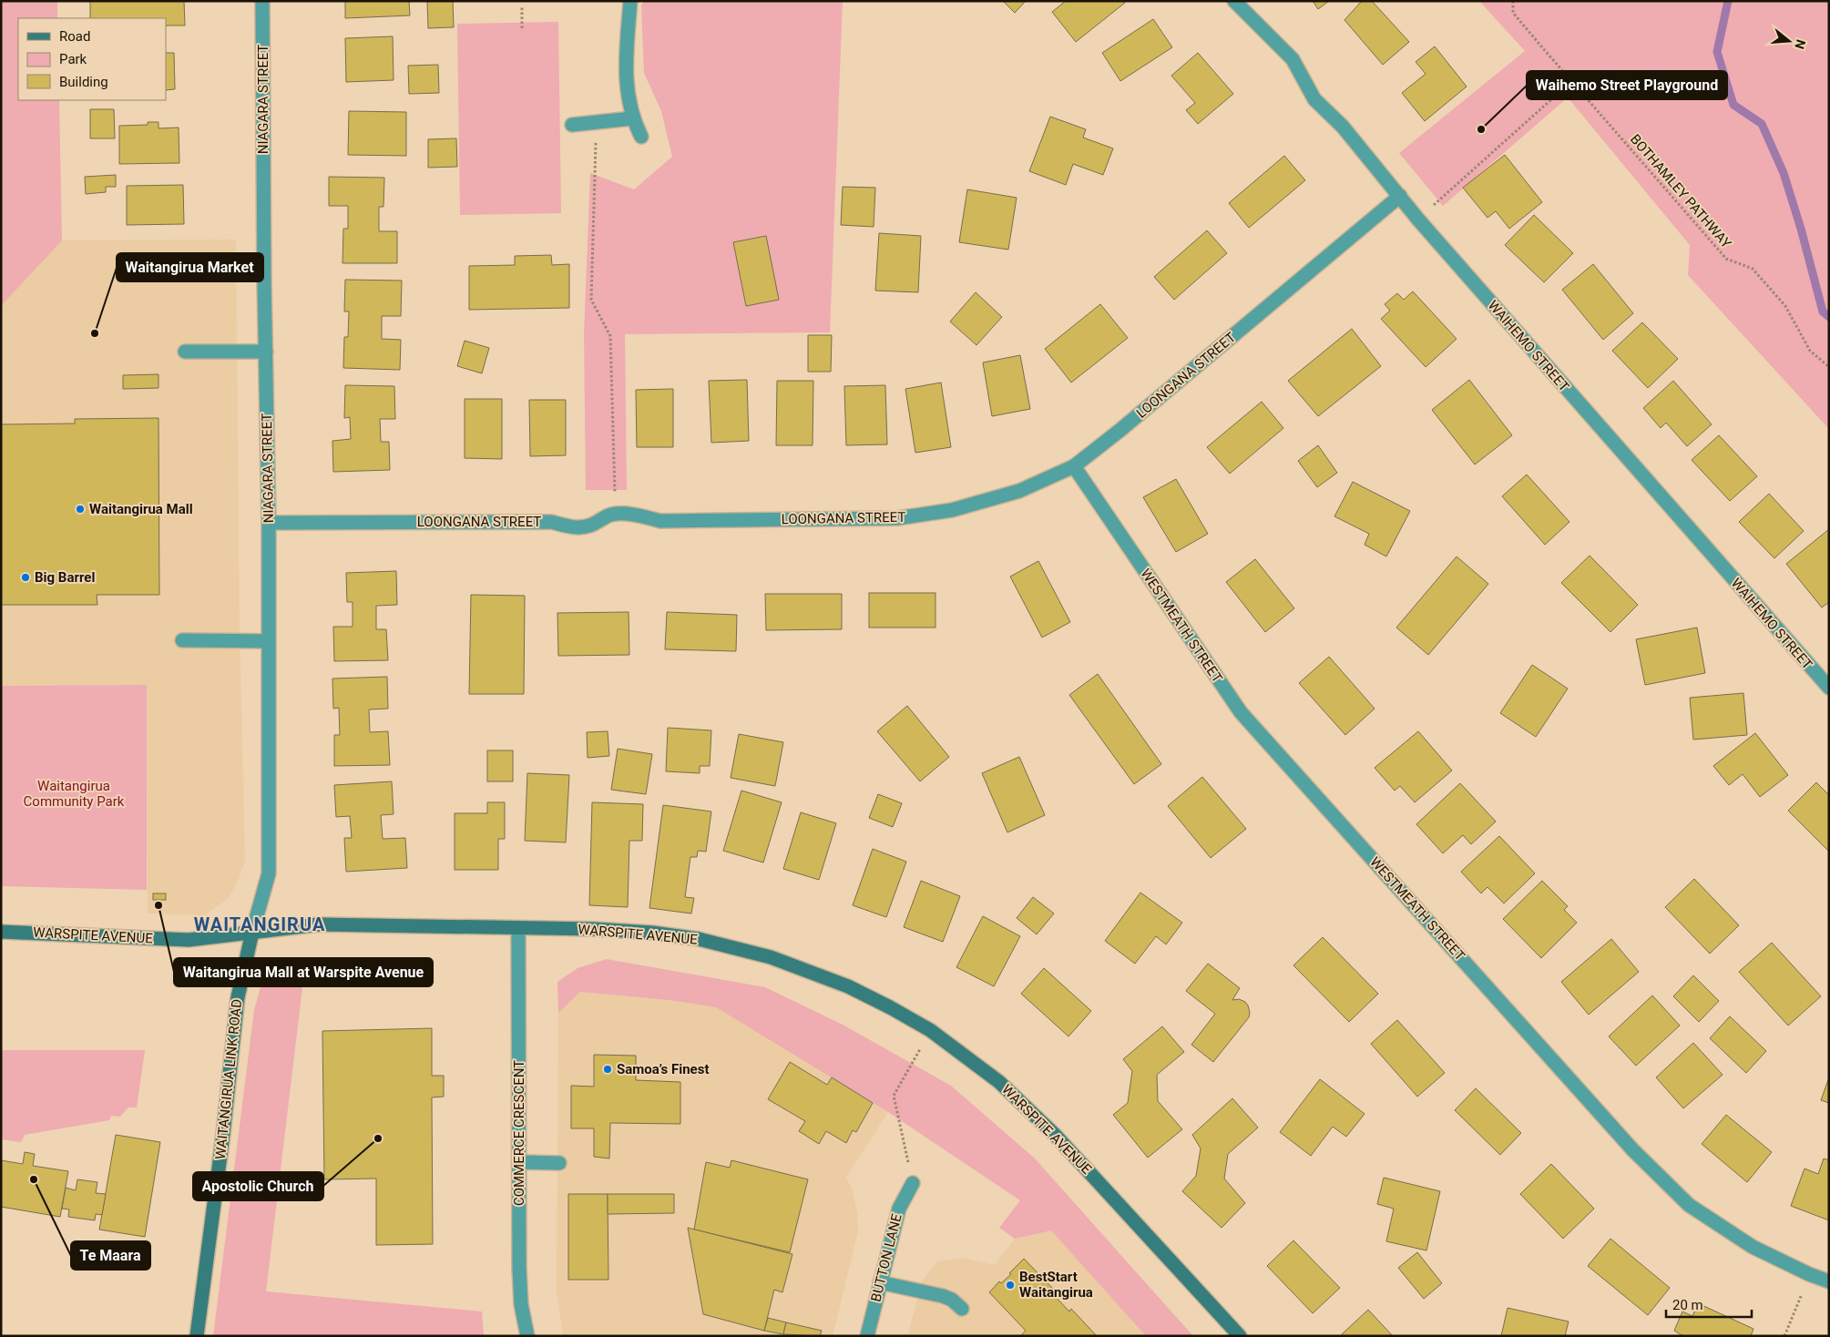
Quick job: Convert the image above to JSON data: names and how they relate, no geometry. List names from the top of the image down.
{
  "streets": {
    "main road": ["WARSPITE AVENUE", "WAITANGIRUA LINK ROAD"],
    "street": [
      "NIAGARA STREET",
      "WAIHEMO STREET",
      "LOONGANA STREET",
      "WESTMEATH STREET",
      "COMMERCE CRESCENT",
      "BUTTON LANE"
    ],
    "path": ["BOTHAMLEY PATHWAY"]
  },
  "crossings": [
    ["NIAGARA STREET", "LOONGANA STREET"],
    ["NIAGARA STREET", "WARSPITE AVENUE"],
    ["NIAGARA STREET", "WAITANGIRUA LINK ROAD"],
    ["WAIHEMO STREET", "LOONGANA STREET"],
    ["LOONGANA STREET", "WESTMEATH STREET"],
    ["WARSPITE AVENUE", "WAITANGIRUA LINK ROAD"],
    ["WARSPITE AVENUE", "COMMERCE CRESCENT"]
  ],
  "districts": ["WAITANGIRUA"],
  "parks": ["Waitangirua Community Park"],
  "places": [
    "Waihemo Street Playground",
    "Waitangirua Market",
    "Waitangirua Mall",
    "Big Barrel",
    "Waitangirua Mall at Warspite Avenue",
    "Samoa’s Finest",
    "Apostolic Church",
    "Te Maara",
    "BestStart Waitangirua"
  ],
  "legend": ["Road", "Park", "Building"],
  "scale_bar": "20 m",
  "north": "right"
}
